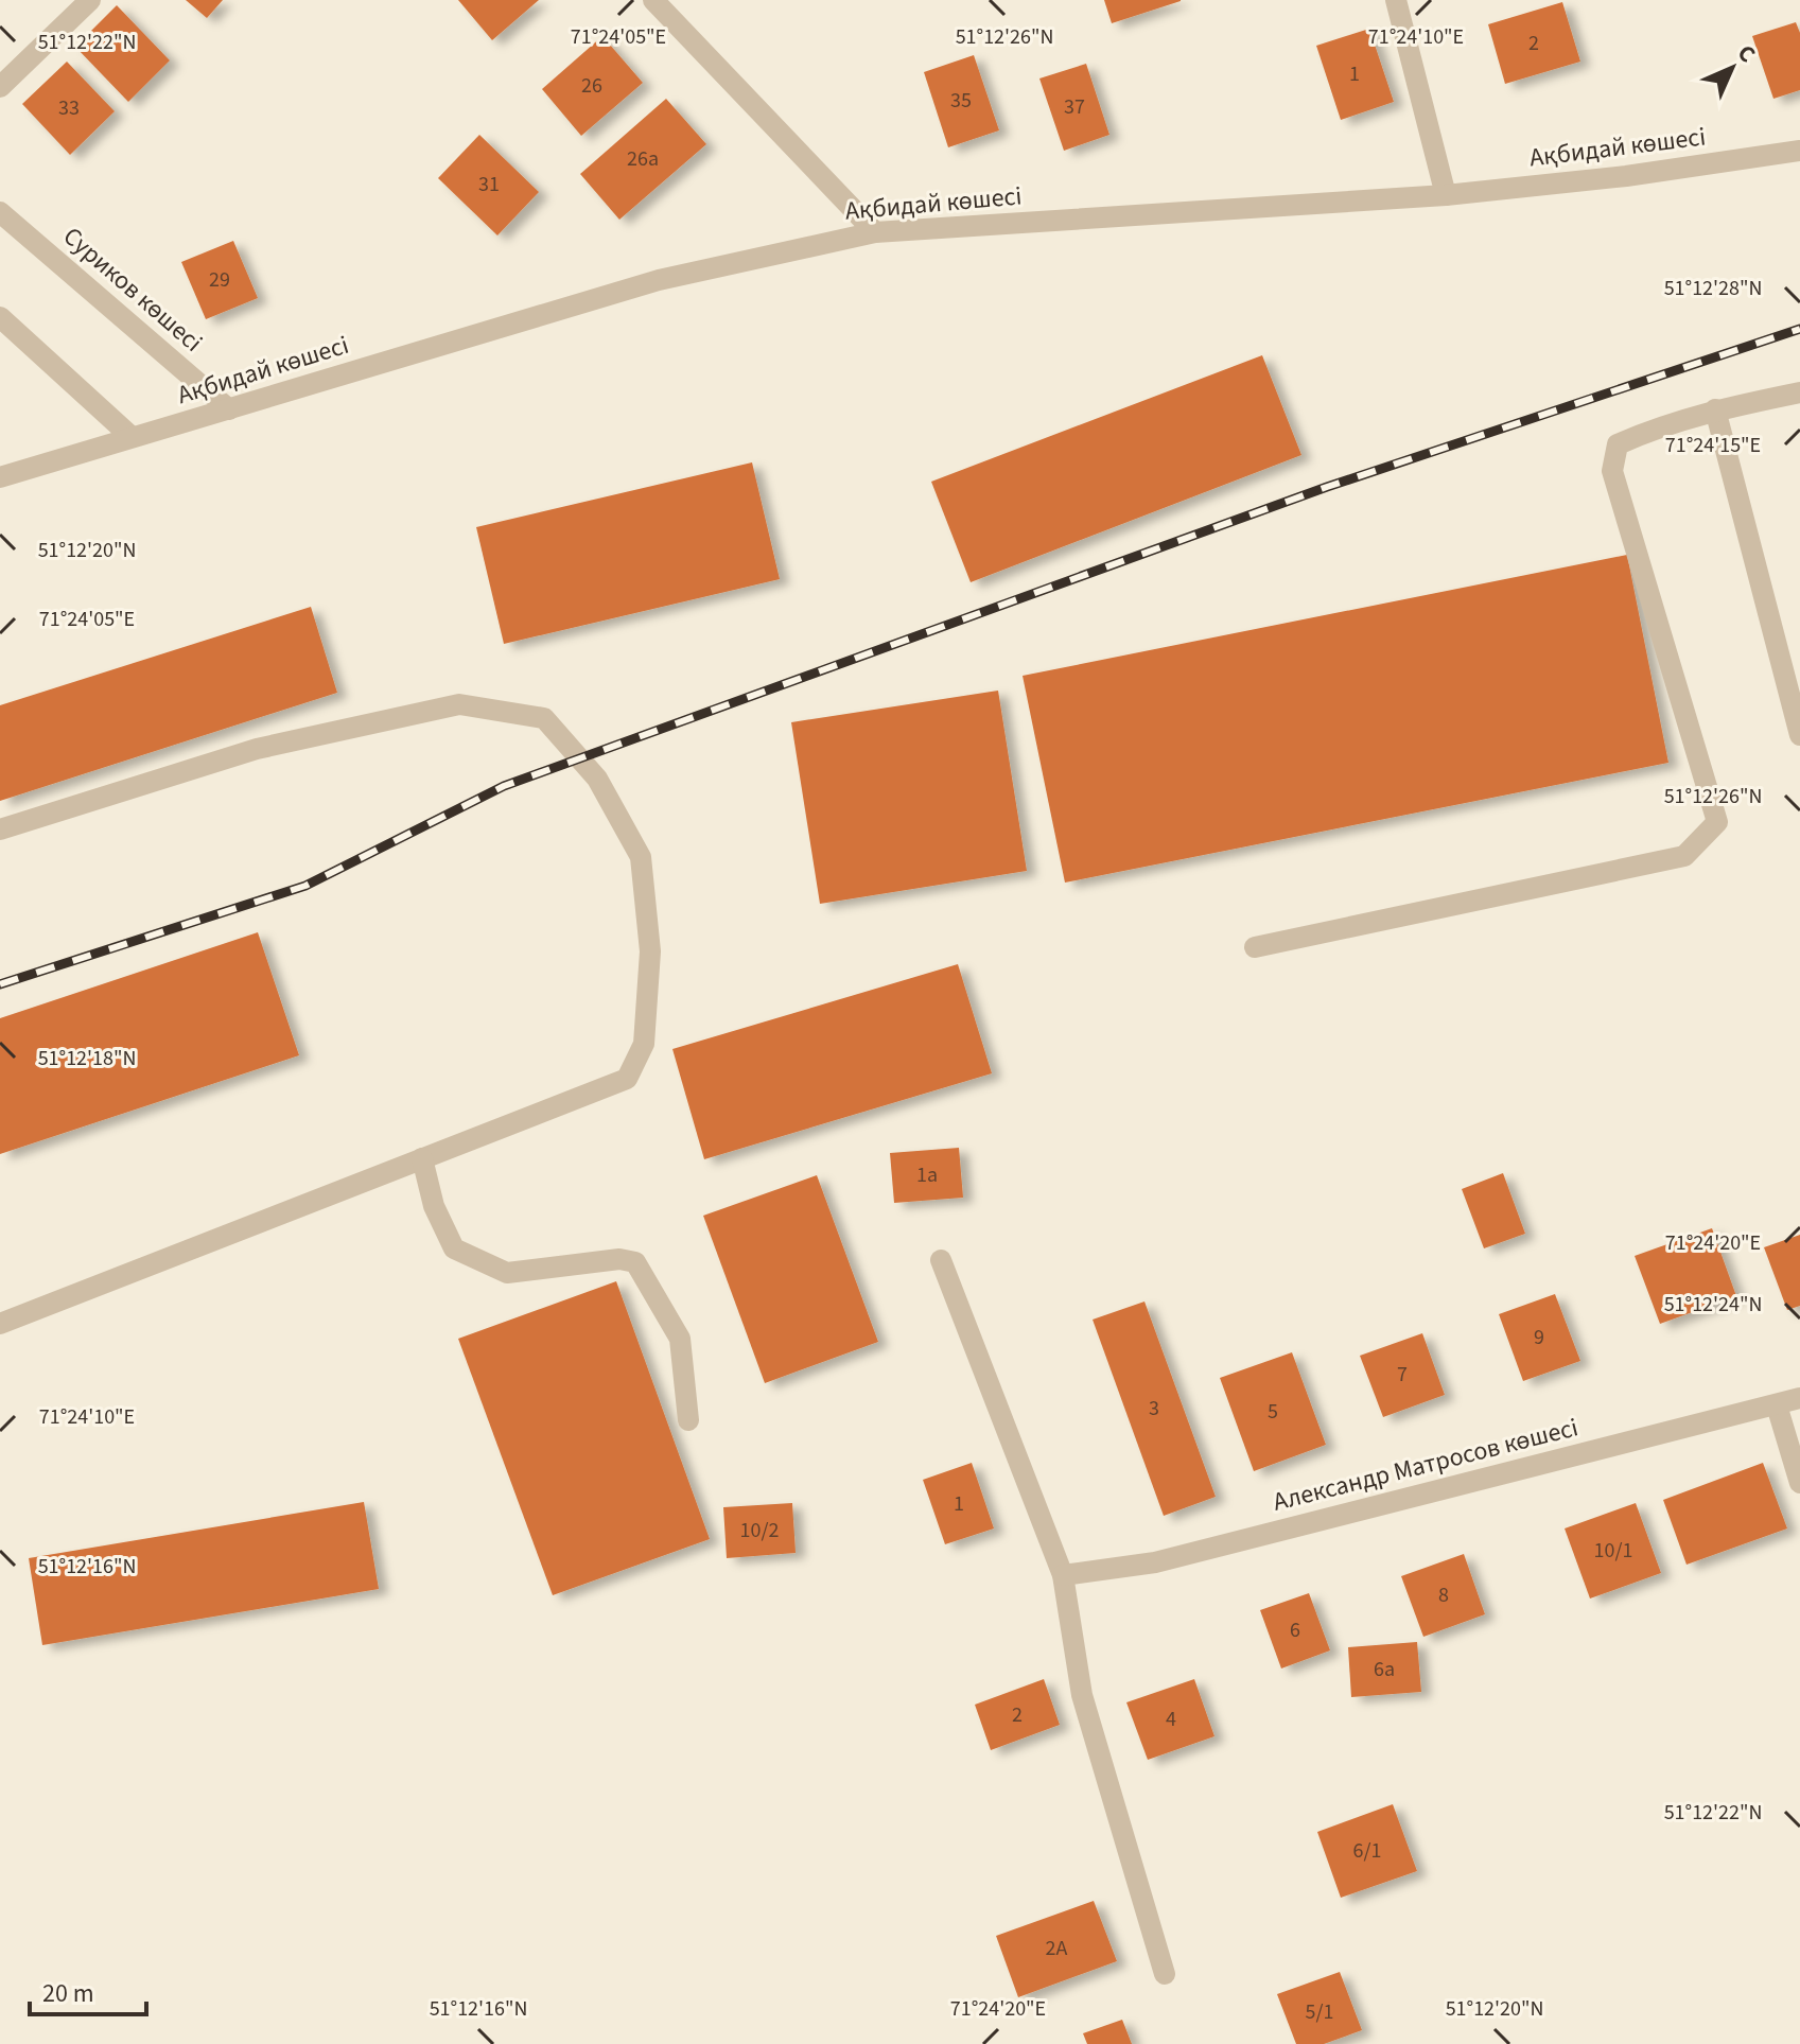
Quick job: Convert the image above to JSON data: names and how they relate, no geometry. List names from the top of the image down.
{
  "streets": {
    "street": ["Ақбидай көшесі", "Суриков көшесі", "Александр Матросов көшесі"]
  },
  "crossings": [
    ["Ақбидай көшесі", "Суриков көшесі"]
  ],
  "house_numbers": [
    "2",
    "1",
    "26",
    "35",
    "37",
    "33",
    "26а",
    "31",
    "29",
    "1а",
    "9",
    "7",
    "3",
    "5",
    "1",
    "10/2",
    "10/1",
    "8",
    "6",
    "6а",
    "2",
    "4",
    "6/1",
    "2А",
    "5/1"
  ],
  "scale_bar": "20 m",
  "north": "top right",
  "coordinates": [
    "71°24'05\"E",
    "51°12'26\"N",
    "71°24'10\"E",
    "51°12'22\"N",
    "51°12'28\"N",
    "71°24'15\"E",
    "51°12'20\"N",
    "51°12'18\"N",
    "71°24'20\"E",
    "51°12'24\"N",
    "51°12'16\"N"
  ]
}
